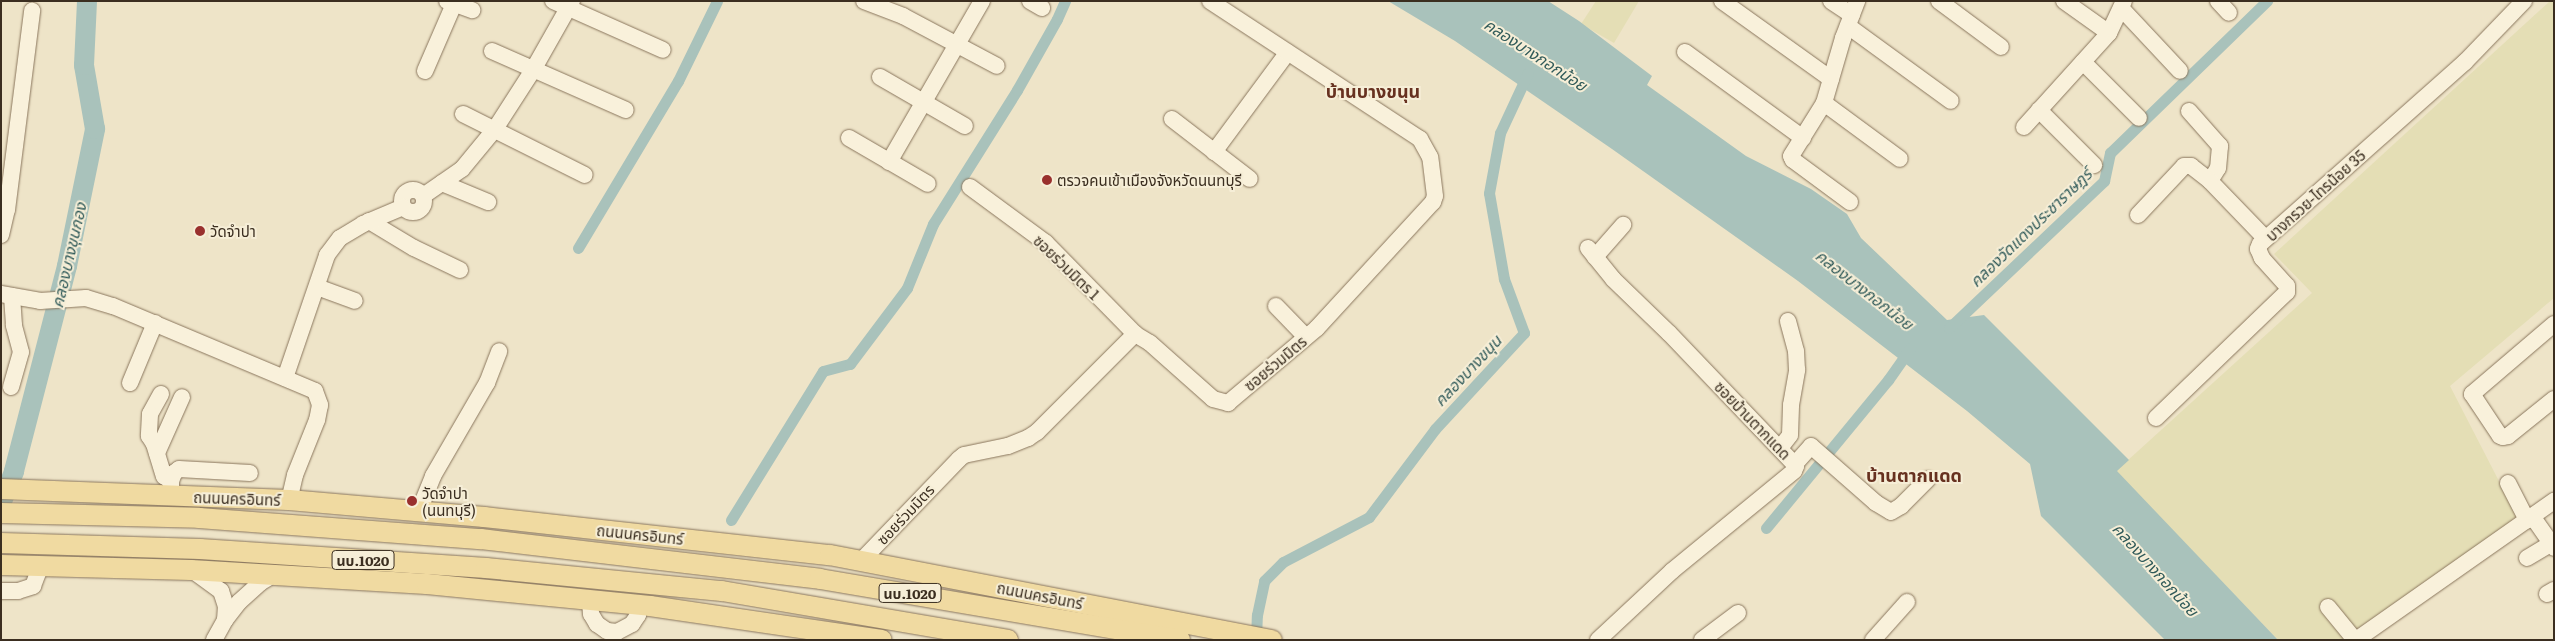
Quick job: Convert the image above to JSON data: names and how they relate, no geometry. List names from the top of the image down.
{
  "streets": {
    "main road": ["ถนนนครอินทร์", "นบ.1020"],
    "street": [
      "บางกรวย-ไทรน้อย 35",
      "ซอยร่วมมิตร 1",
      "ซอยร่วมมิตร",
      "ซอยบ้านตากแดด"
    ]
  },
  "crossings": [
    ["ซอยร่วมมิตร 1", "ซอยร่วมมิตร"],
    ["ซอยร่วมมิตร", "ถนนนครอินทร์"]
  ],
  "districts": ["บ้านบางขนุน", "บ้านตากแดด"],
  "water": [
    "คลองบางกอกน้อย",
    "คลองวัดแดงประชาราษฎร์",
    "คลองบางขุนกอง",
    "คลองบางขนุน"
  ],
  "places": ["ตรวจคนเข้าเมืองจังหวัดนนทบุรี", "วัดจําปา", "วัดจำปา (นนทบุรี)"]
}
